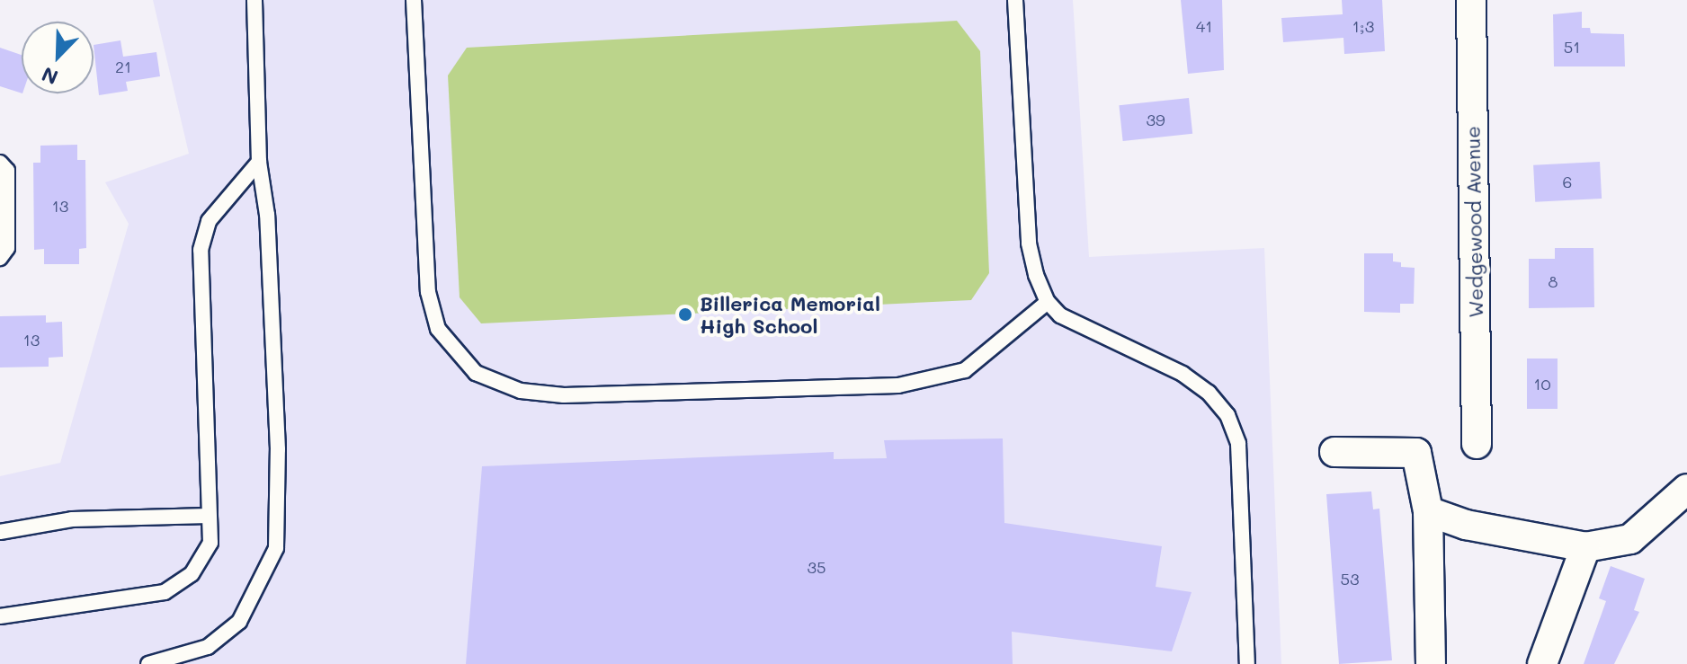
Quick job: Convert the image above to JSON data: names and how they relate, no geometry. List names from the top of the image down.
{
  "streets": {
    "street": ["Wedgewood Avenue"]
  },
  "places": ["Billerica Memorial High School"],
  "house_numbers": [
    "41",
    "1;3",
    "51",
    "21",
    "39",
    "6",
    "13",
    "8",
    "13",
    "10",
    "35",
    "53"
  ],
  "north": "bottom left"
}
